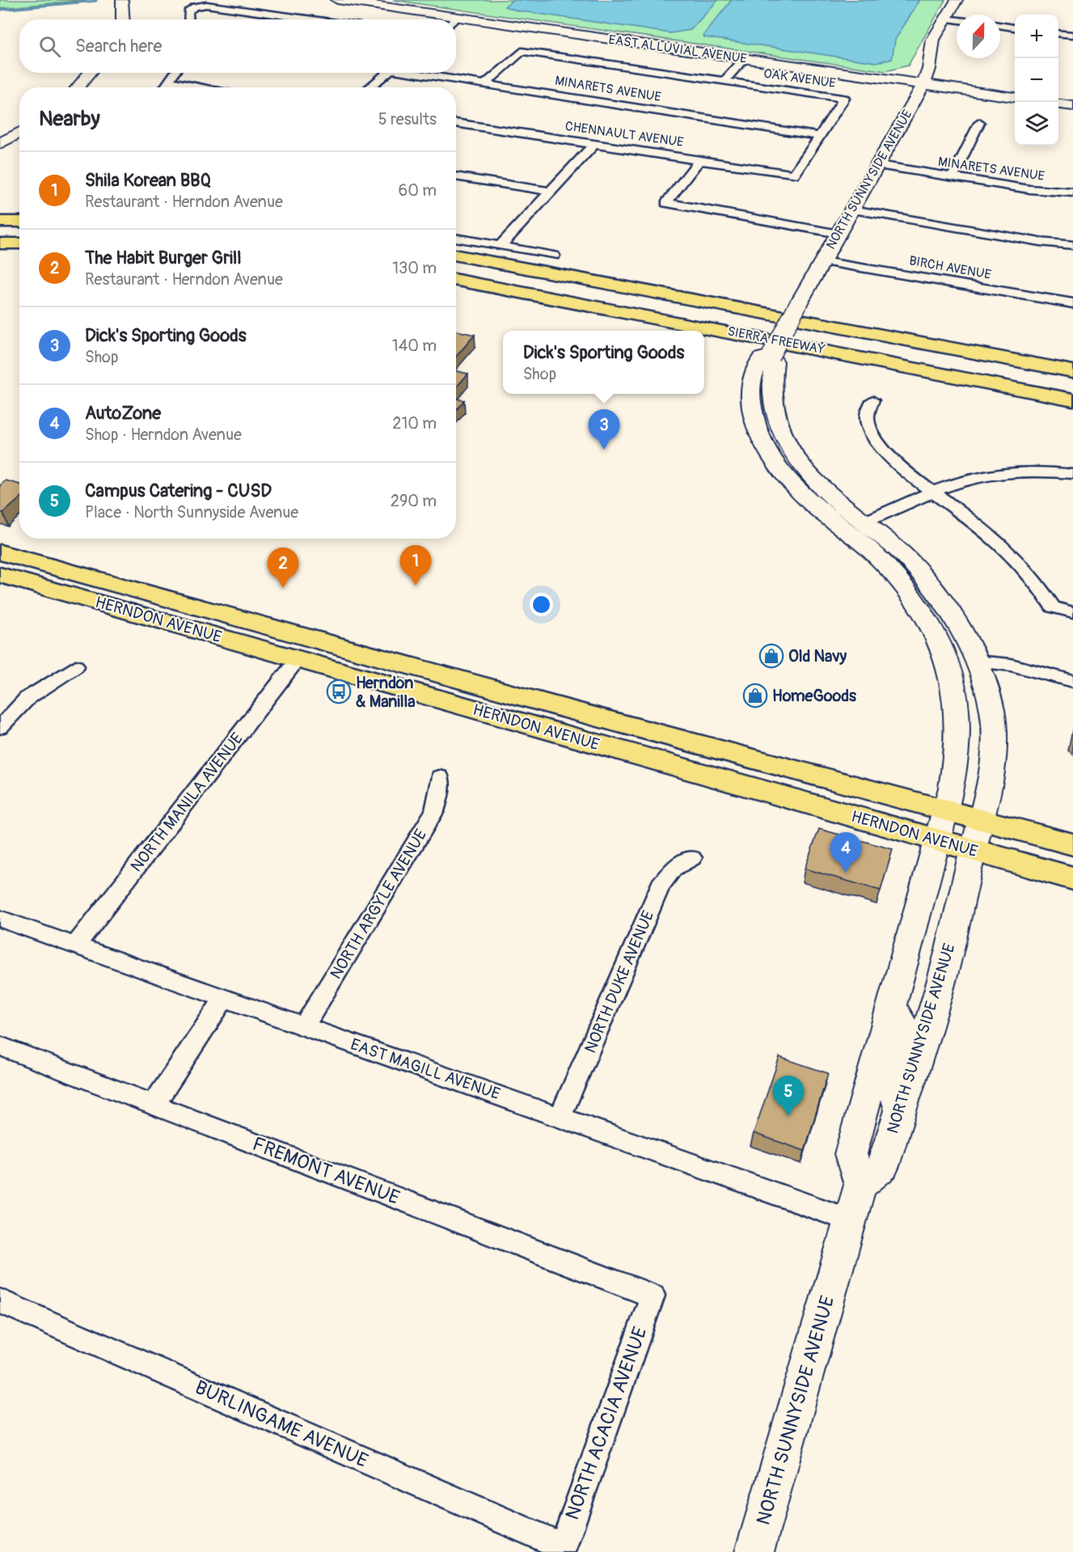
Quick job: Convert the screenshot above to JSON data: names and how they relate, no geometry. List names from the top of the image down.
{
  "streets": {
    "main road": [
      "EAST ALLUVIAL AVENUE",
      "NORTH SUNNYSIDE AVENUE",
      "SIERRA FREEWAY",
      "HERNDON AVENUE"
    ],
    "street": [
      "OAK AVENUE",
      "MINARETS AVENUE",
      "CHENNAULT AVENUE",
      "BIRCH AVENUE",
      "NORTH MANILA AVENUE",
      "NORTH ARGYLE AVENUE",
      "NORTH DUKE AVENUE",
      "EAST MAGILL AVENUE",
      "FREMONT AVENUE",
      "NORTH ACACIA AVENUE",
      "BURLINGAME AVENUE"
    ]
  },
  "crossings": [
    ["EAST ALLUVIAL AVENUE", "NORTH SUNNYSIDE AVENUE"],
    ["OAK AVENUE", "MINARETS AVENUE"],
    ["OAK AVENUE", "CHENNAULT AVENUE"],
    ["MINARETS AVENUE", "CHENNAULT AVENUE"],
    ["MINARETS AVENUE", "NORTH SUNNYSIDE AVENUE"],
    ["NORTH SUNNYSIDE AVENUE", "BIRCH AVENUE"],
    ["NORTH SUNNYSIDE AVENUE", "HERNDON AVENUE"],
    ["NORTH SUNNYSIDE AVENUE", "EAST MAGILL AVENUE"],
    ["HERNDON AVENUE", "NORTH MANILA AVENUE"],
    ["NORTH MANILA AVENUE", "EAST MAGILL AVENUE"],
    ["NORTH ARGYLE AVENUE", "EAST MAGILL AVENUE"],
    ["NORTH DUKE AVENUE", "EAST MAGILL AVENUE"],
    ["FREMONT AVENUE", "NORTH ACACIA AVENUE"],
    ["NORTH ACACIA AVENUE", "BURLINGAME AVENUE"]
  ],
  "places": {
    "shop": ["Old Navy", "HomeGoods"],
    "bus stop": ["Herndon & Manilla"]
  },
  "north": "top",
  "page": {
    "map_buttons": ["+", "−"],
    "search": "Search here",
    "heading": ["Nearby", "5 results"],
    "list": [
      {
        "mark": "1",
        "name": "Shila Korean BBQ",
        "note": "Restaurant · Herndon Avenue",
        "value": "60 m"
      },
      {
        "mark": "2",
        "name": "The Habit Burger Grill",
        "note": "Restaurant · Herndon Avenue",
        "value": "130 m"
      },
      {
        "mark": "3",
        "name": "Dick's Sporting Goods",
        "note": "Shop",
        "value": "140 m"
      },
      {
        "mark": "4",
        "name": "AutoZone",
        "note": "Shop · Herndon Avenue",
        "value": "210 m"
      },
      {
        "mark": "5",
        "name": "Campus Catering - CUSD",
        "note": "Place · North Sunnyside Avenue",
        "value": "290 m"
      }
    ],
    "popup": ["Dick's Sporting Goods", "Shop"],
    "pins": [
      "3",
      "1",
      "2",
      "4",
      "5"
    ]
  }
}
